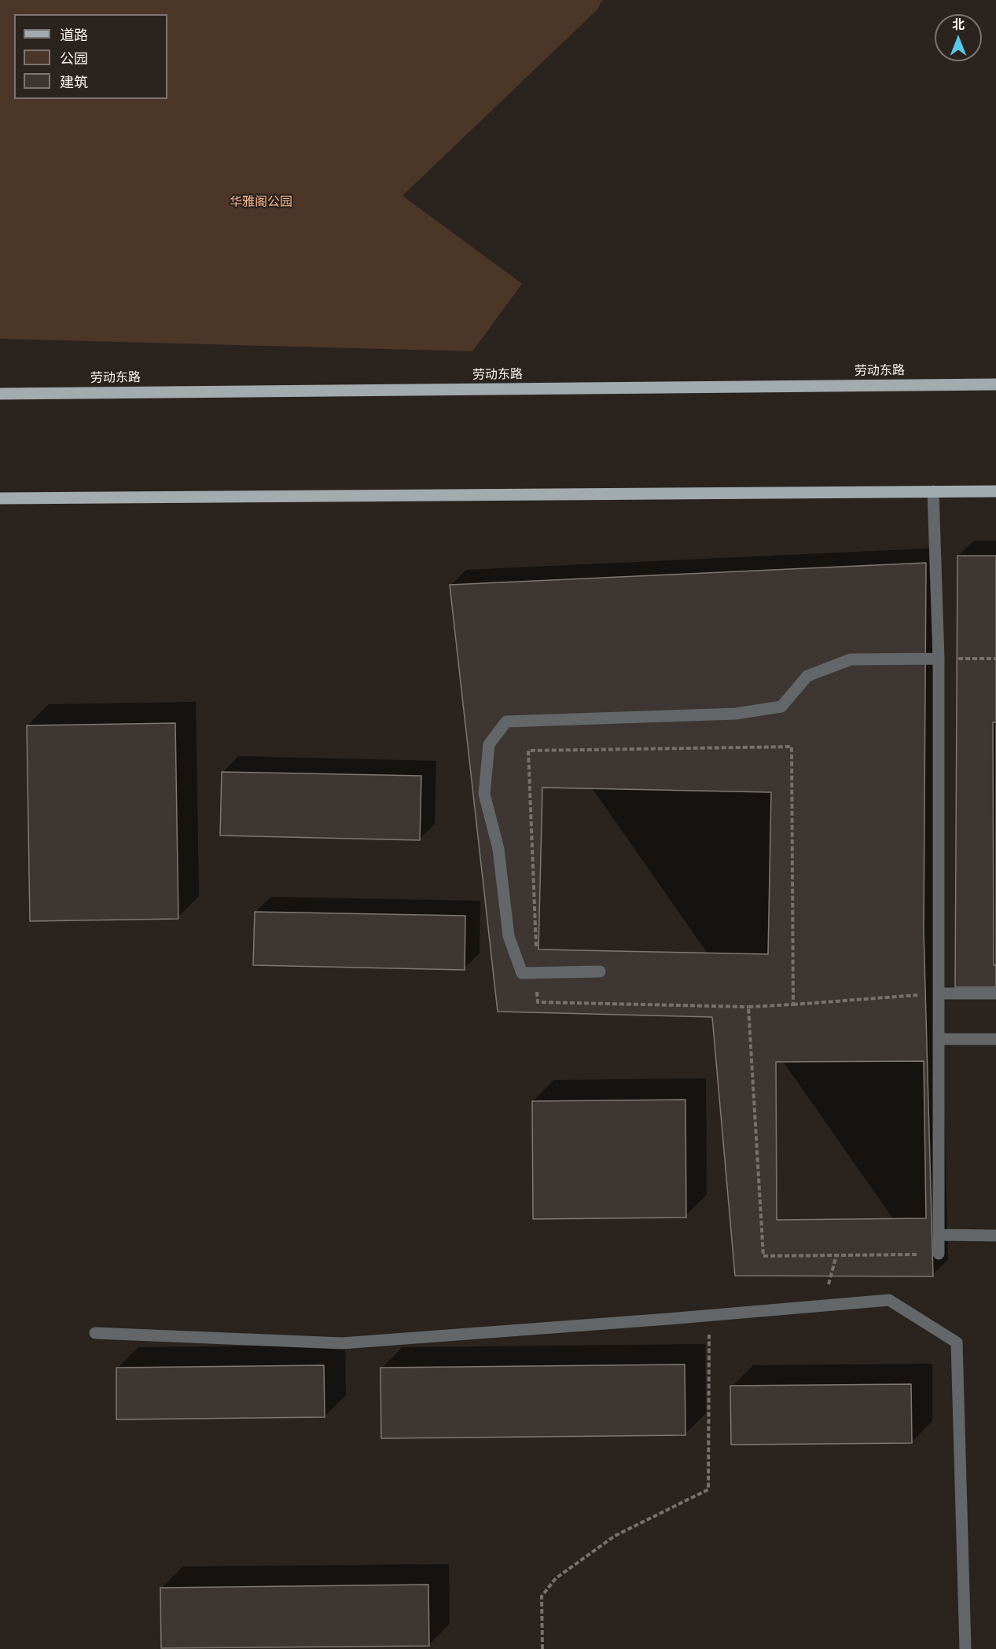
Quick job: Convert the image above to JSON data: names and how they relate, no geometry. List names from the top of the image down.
{
  "streets": {
    "main road": ["劳动东路"]
  },
  "parks": ["华雅阁公园"],
  "legend": ["道路", "公园", "建筑"],
  "north": "top"
}
